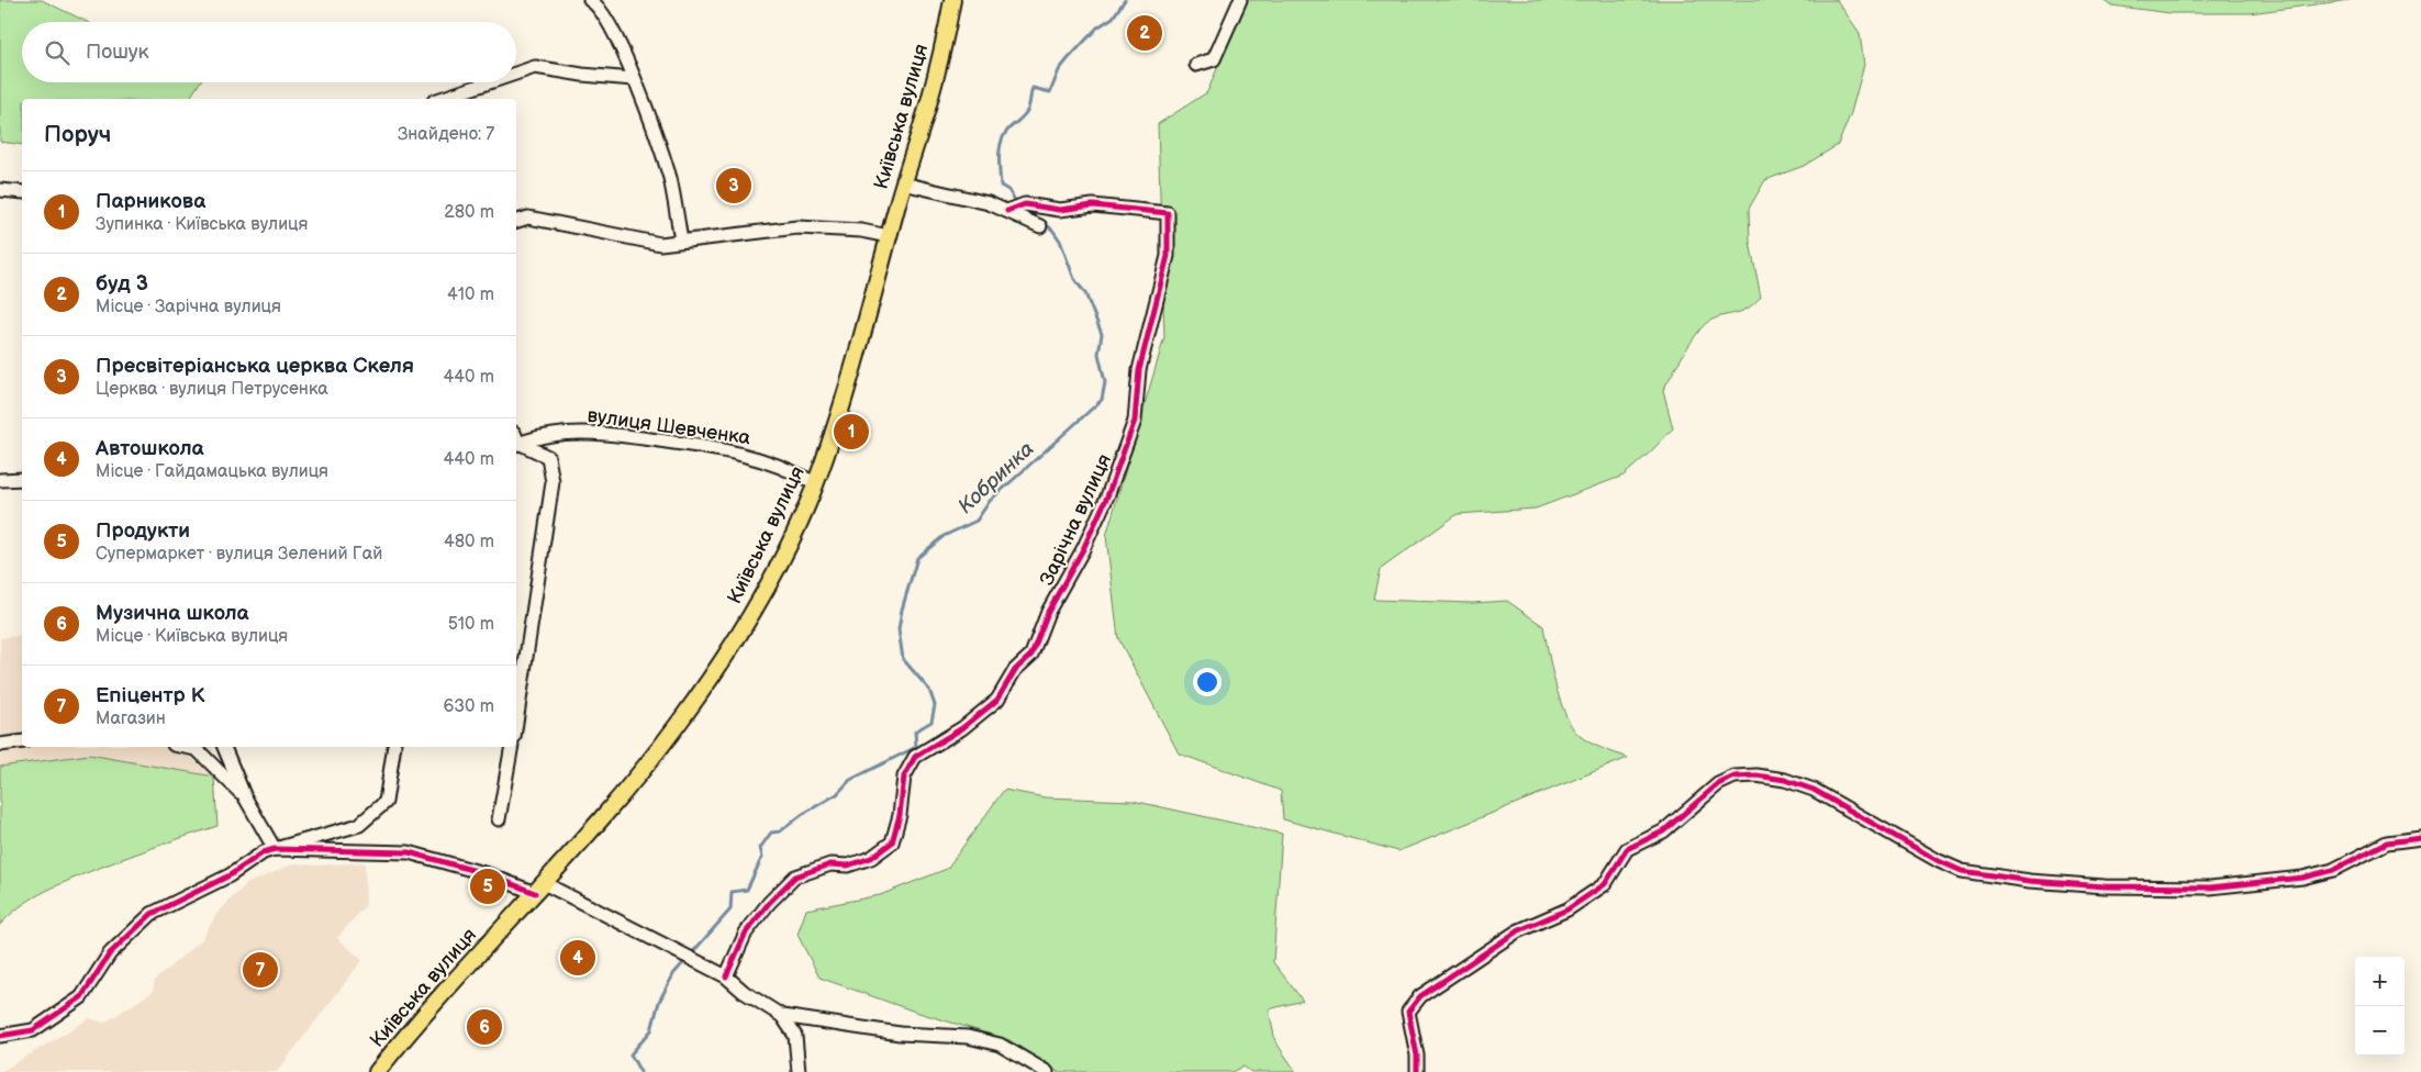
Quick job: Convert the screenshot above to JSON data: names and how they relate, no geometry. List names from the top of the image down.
{
  "streets": {
    "main road": ["Київська вулиця"],
    "street": ["вулиця Шевченка", "Зарічна вулиця"]
  },
  "crossings": [
    ["Київська вулиця", "вулиця Шевченка"]
  ],
  "water": ["Кобринка"],
  "page": {
    "pins": [
      "2",
      "3",
      "1",
      "5",
      "4",
      "7",
      "6"
    ],
    "search": "Пошук",
    "heading": ["Поруч", "Знайдено: 7"],
    "list": [
      {
        "mark": "1",
        "name": "Парникова",
        "note": "Зупинка · Київська вулиця",
        "value": "280 m"
      },
      {
        "mark": "2",
        "name": "буд 3",
        "note": "Місце · Зарічна вулиця",
        "value": "410 m"
      },
      {
        "mark": "3",
        "name": "Пресвітеріанська церква Скеля",
        "note": "Церква · вулиця Петрусенка",
        "value": "440 m"
      },
      {
        "mark": "4",
        "name": "Автошкола",
        "note": "Місце · Гайдамацька вулиця",
        "value": "440 m"
      },
      {
        "mark": "5",
        "name": "Продукти",
        "note": "Супермаркет · вулиця Зелений Гай",
        "value": "480 m"
      },
      {
        "mark": "6",
        "name": "Музична школа",
        "note": "Місце · Київська вулиця",
        "value": "510 m"
      },
      {
        "mark": "7",
        "name": "Епіцентр К",
        "note": "Магазин",
        "value": "630 m"
      }
    ],
    "map_buttons": ["+", "−"]
  }
}
